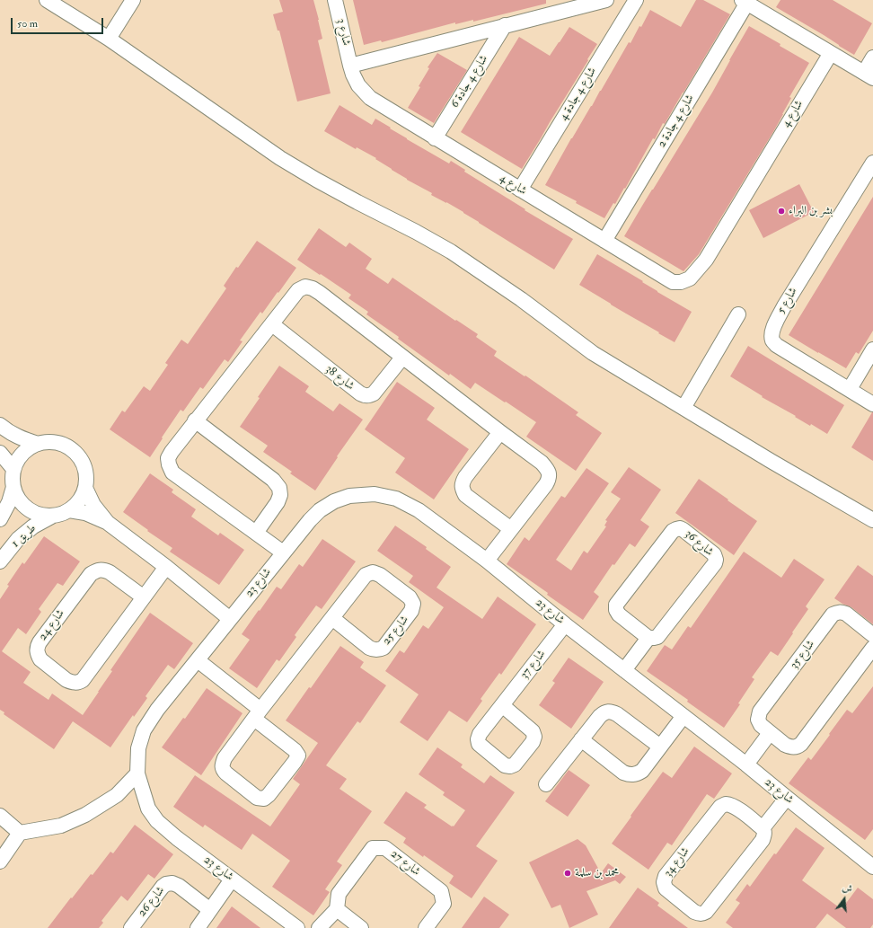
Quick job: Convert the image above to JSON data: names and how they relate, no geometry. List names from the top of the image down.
{
  "streets": {
    "street": [
      "شارع 3",
      "شارع 4 جادة 6",
      "شارع 4 جادة 4",
      "شارع 4",
      "شارع 4 جادة 2",
      "شارع 5",
      "شارع 38",
      "طريق 1",
      "شارع 36",
      "شارع 23",
      "شارع 24",
      "شارع 25",
      "شارع 35",
      "شارع 37",
      "شارع 34",
      "شارع 27",
      "شارع 26"
    ]
  },
  "crossings": [
    ["شارع 3", "شارع 4"],
    ["شارع 4 جادة 6", "شارع 4"],
    ["شارع 4 جادة 4", "شارع 4"],
    ["شارع 4", "شارع 4 جادة 2"],
    ["شارع 36", "شارع 23"],
    ["شارع 23", "شارع 25"],
    ["شارع 23", "شارع 37"],
    ["شارع 23", "شارع 34"]
  ],
  "places": ["بشر بن البراء", "محمد بن سلمة"],
  "scale_bar": "50 m",
  "north": "top"
}
